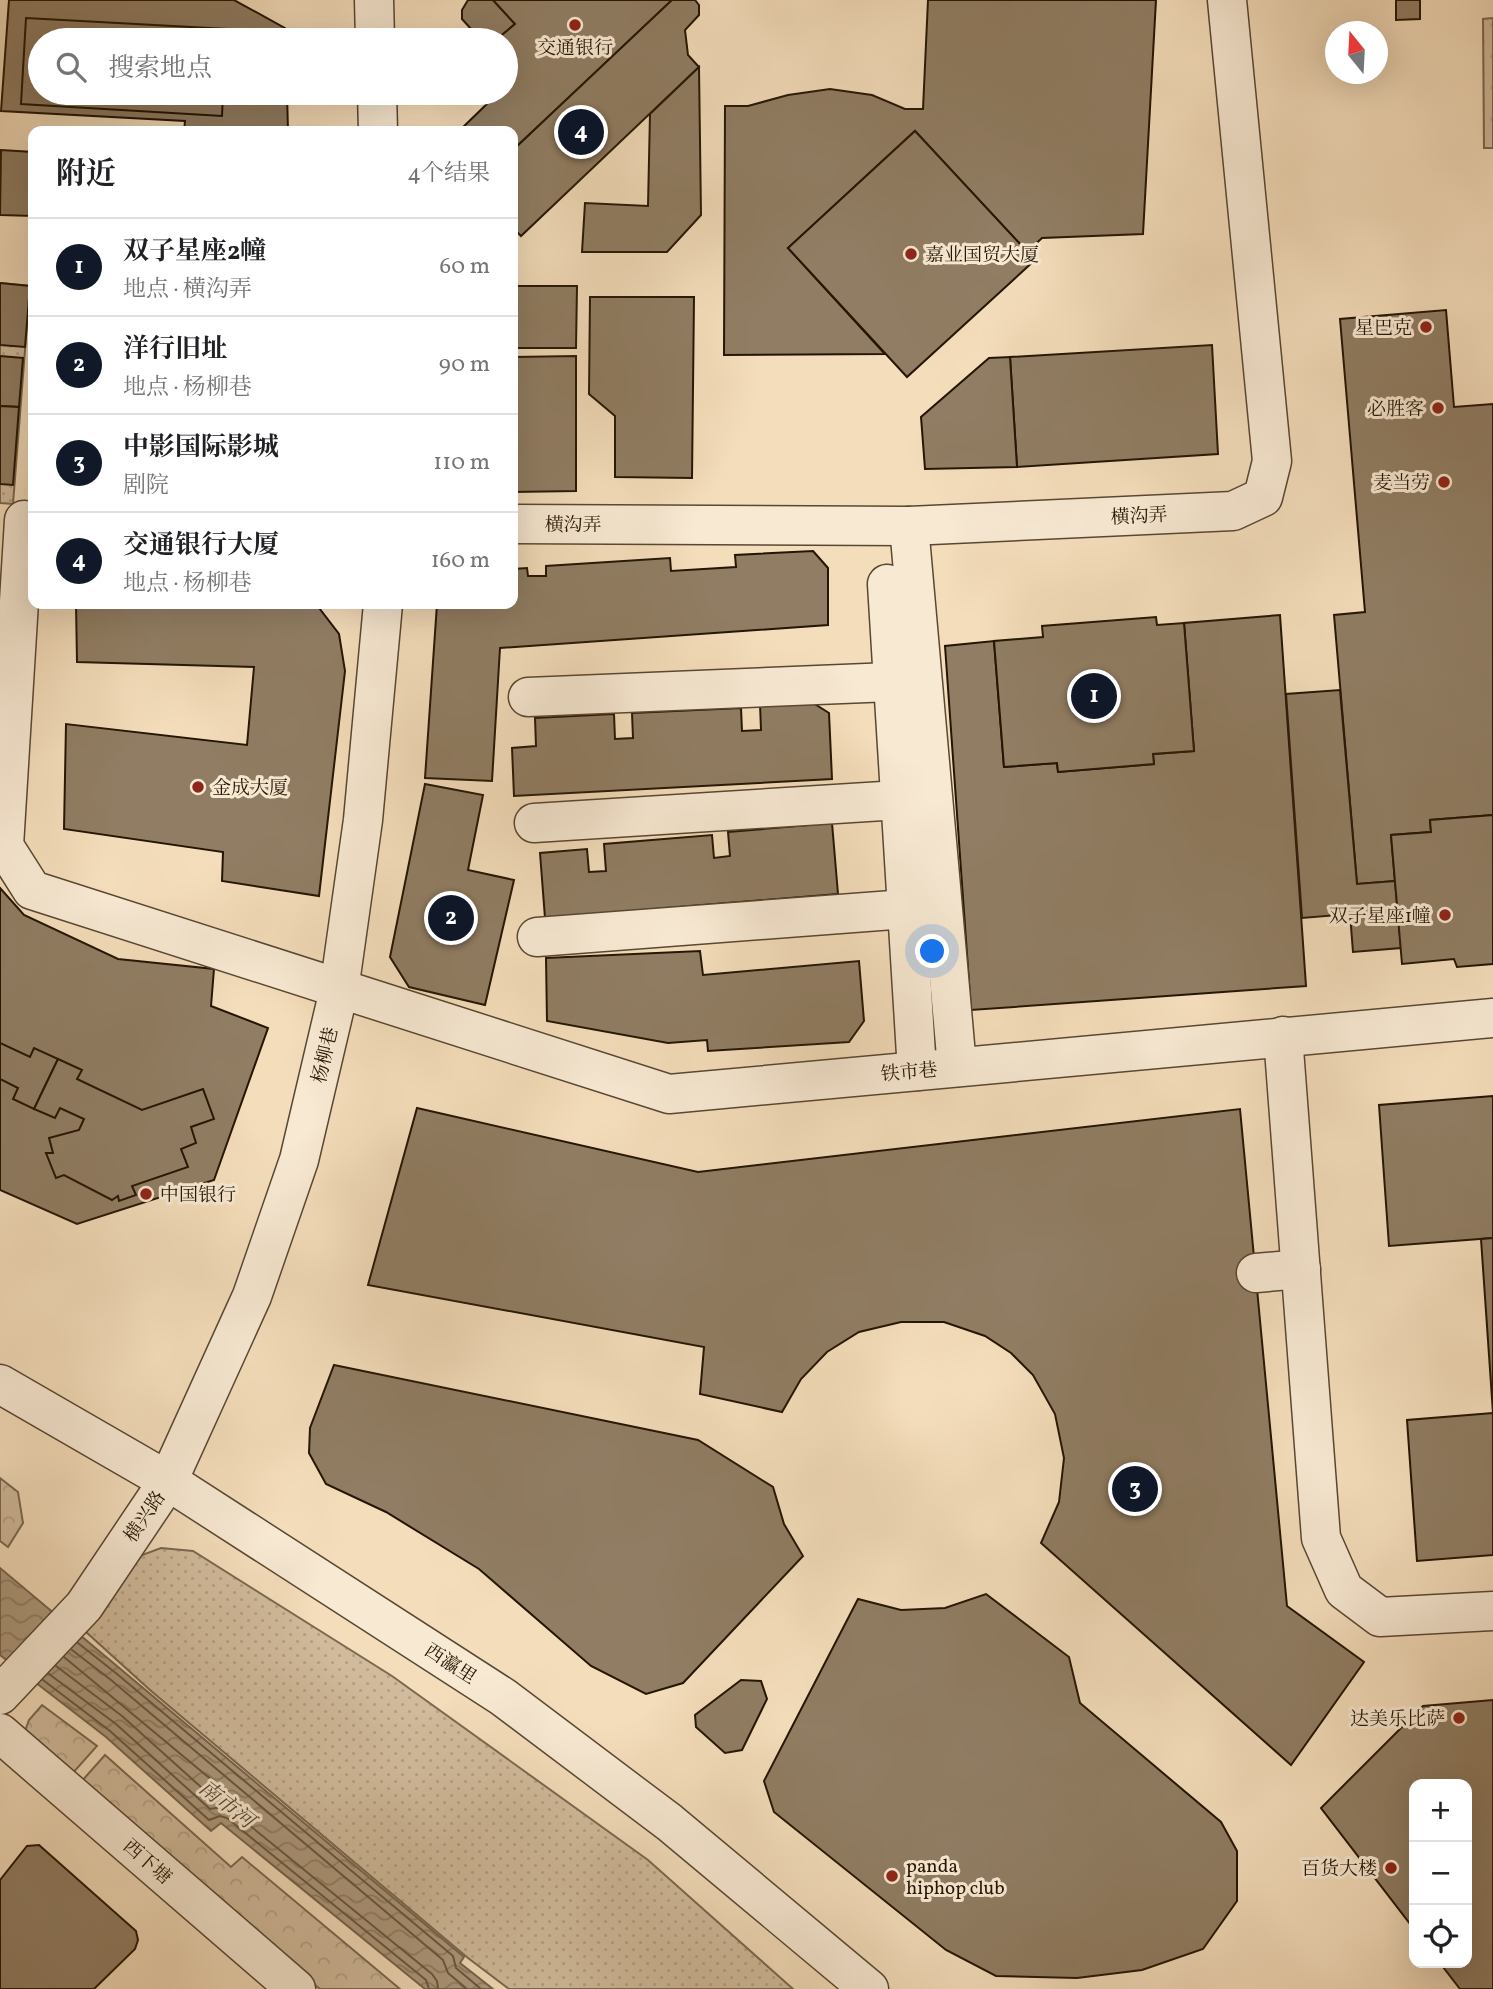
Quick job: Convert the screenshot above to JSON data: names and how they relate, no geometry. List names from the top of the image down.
{
  "streets": {
    "street": [
      "横沟弄",
      "杨柳巷",
      "铁市巷",
      "横兴路",
      "西瀛里",
      "西下塘"
    ]
  },
  "crossings": [
    ["杨柳巷", "铁市巷"],
    ["杨柳巷", "横兴路"],
    ["杨柳巷", "西瀛里"],
    ["横兴路", "西瀛里"]
  ],
  "water": ["南市河"],
  "places": [
    "交通银行",
    "嘉业国贸大厦",
    "星巴克",
    "必胜客",
    "麦当劳",
    "金成大厦",
    "双子星座1幢",
    "中国银行",
    "达美乐比萨",
    "百货大楼",
    "panda hiphop club"
  ],
  "north": "top",
  "page": {
    "search": "搜索地点",
    "pins": [
      "4",
      "1",
      "2",
      "3"
    ],
    "heading": ["附近", "4个结果"],
    "list": [
      {
        "mark": "1",
        "name": "双子星座2幢",
        "note": "地点 · 横沟弄",
        "value": "60 m"
      },
      {
        "mark": "2",
        "name": "洋行旧址",
        "note": "地点 · 杨柳巷",
        "value": "90 m"
      },
      {
        "mark": "3",
        "name": "中影国际影城",
        "note": "剧院",
        "value": "110 m"
      },
      {
        "mark": "4",
        "name": "交通银行大厦",
        "note": "地点 · 杨柳巷",
        "value": "160 m"
      }
    ],
    "map_buttons": ["+", "−"]
  }
}
